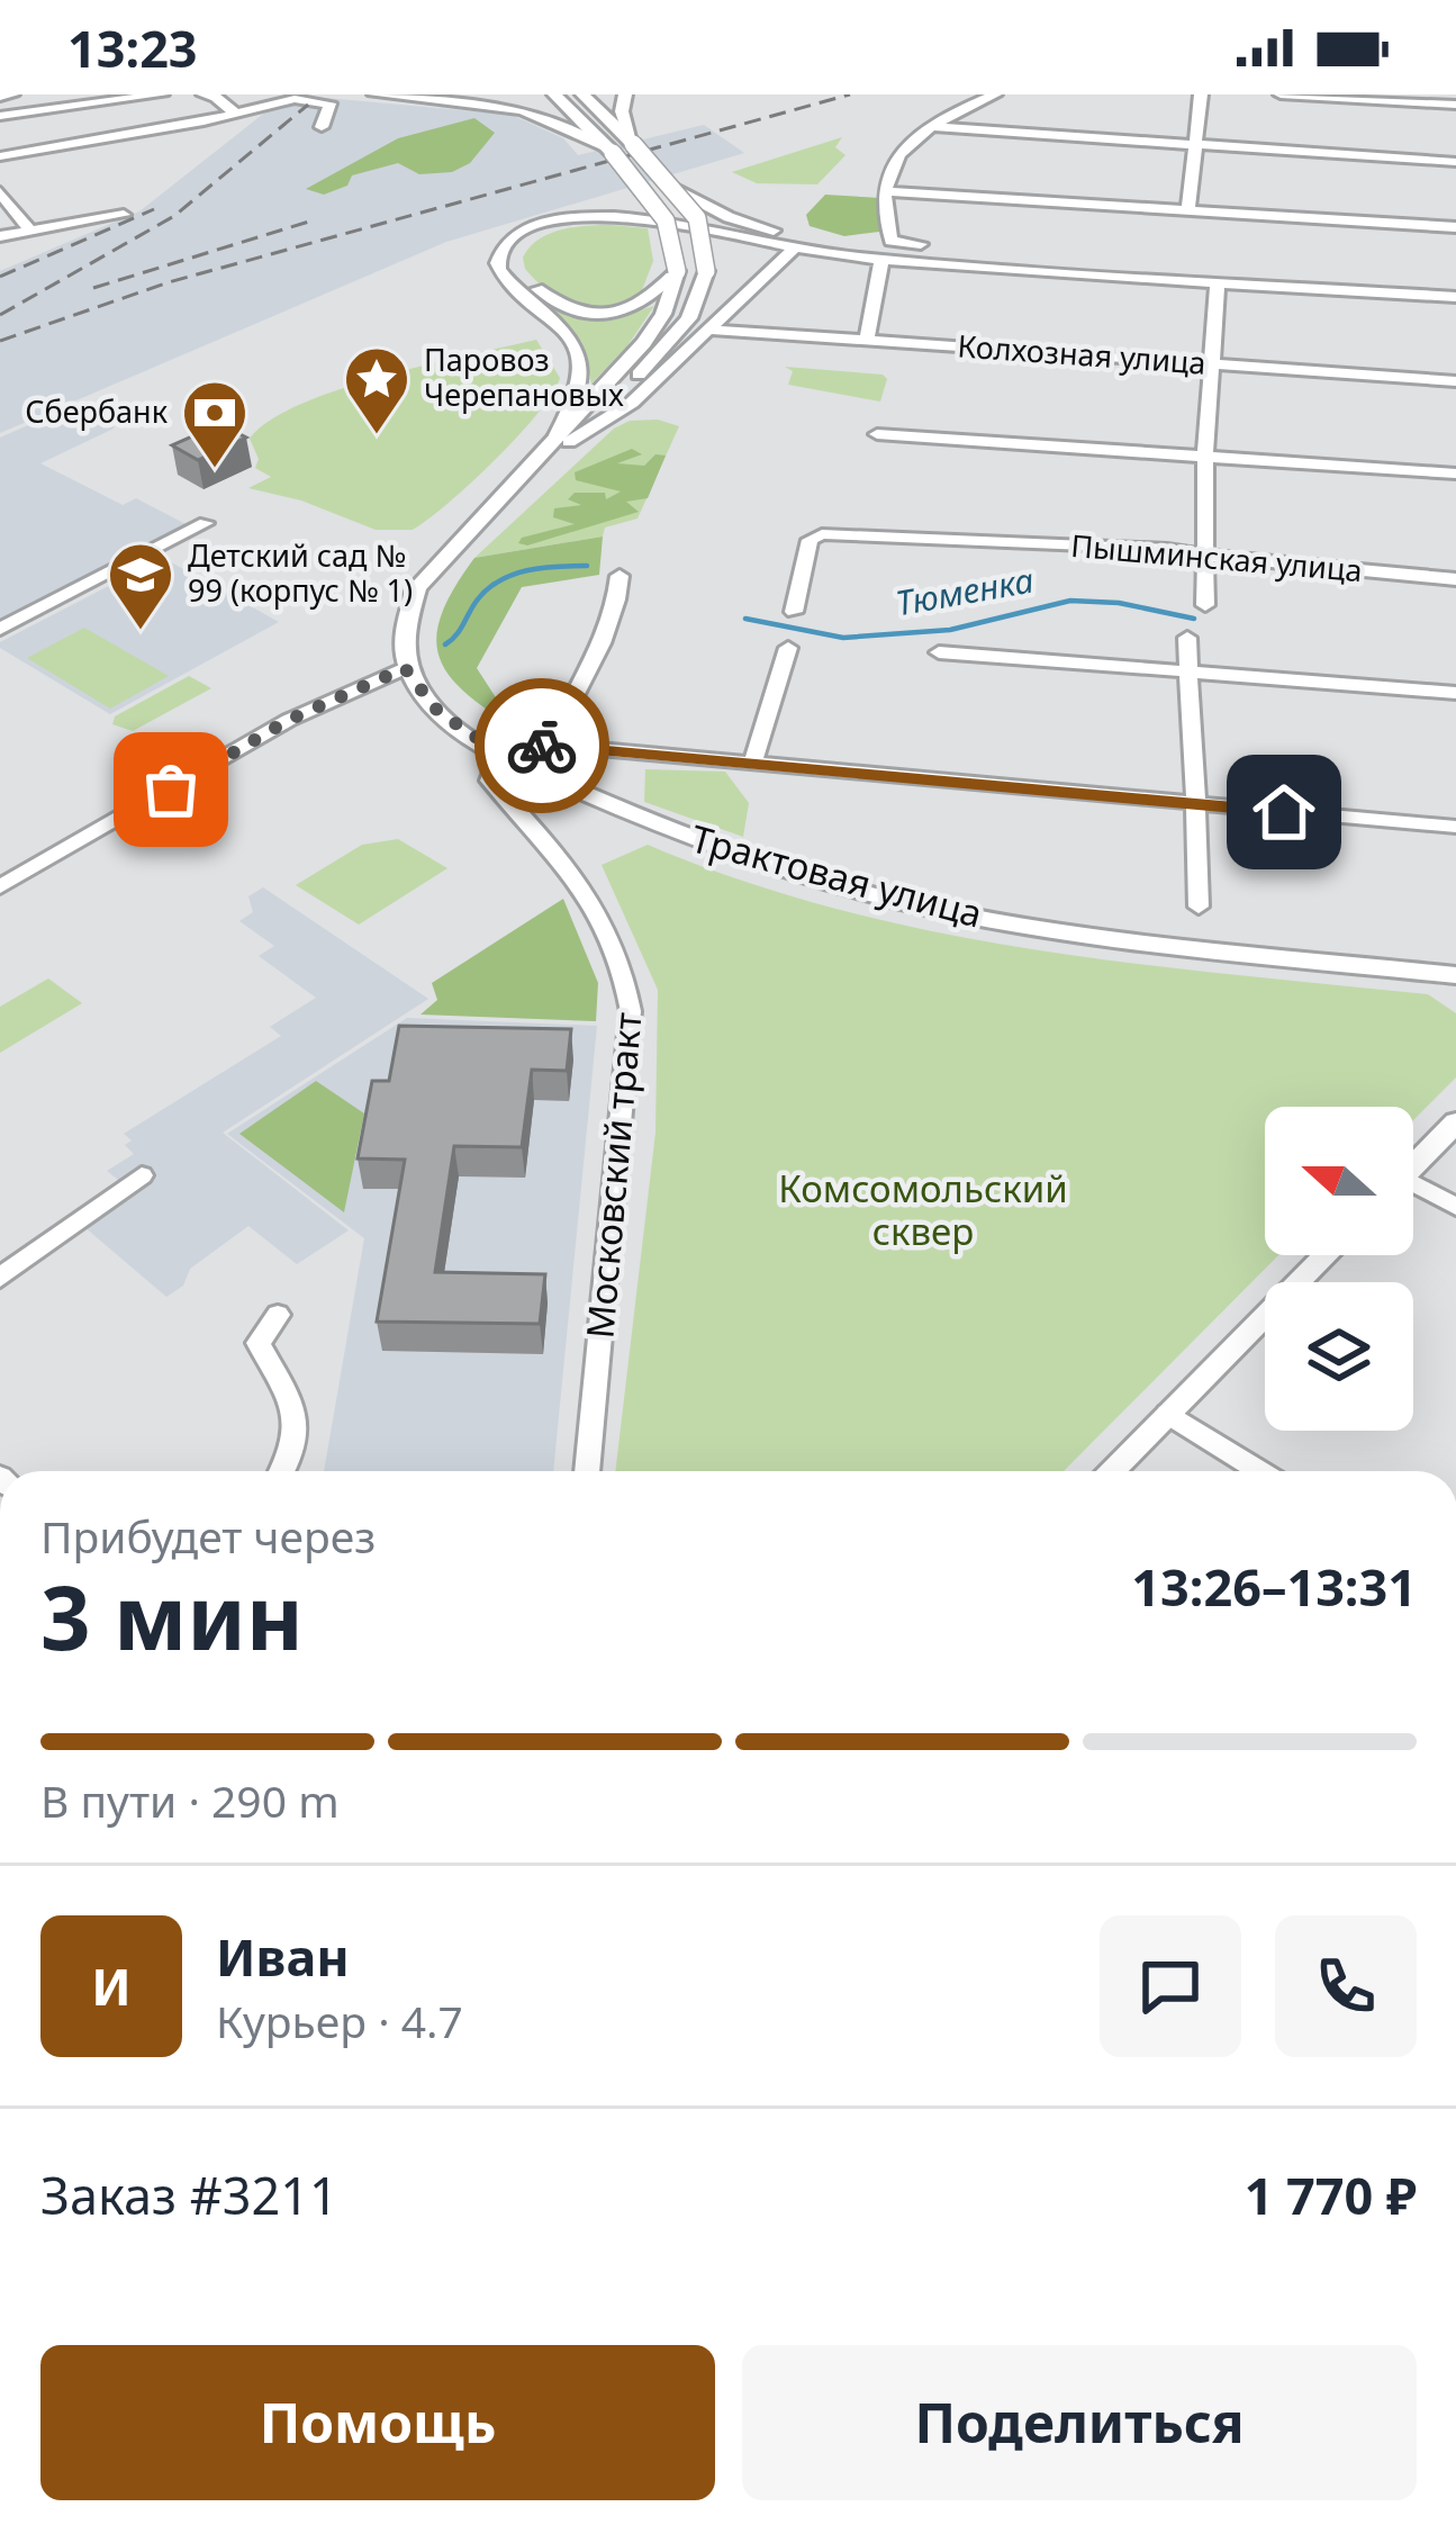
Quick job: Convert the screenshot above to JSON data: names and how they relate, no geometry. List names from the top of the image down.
{
  "streets": {
    "main road": ["Трактовая улица"],
    "street": ["Колхозная улица", "Пышминская улица", "Московский тракт"]
  },
  "crossings": [
    ["Трактовая улица", "Московский тракт"]
  ],
  "water": ["Тюменка"],
  "parks": ["Комсомольский сквер"],
  "places": {
    "place": ["Паровоз Черепановых"],
    "bank": ["Сбербанк"],
    "school or university": ["Детский сад № 99 (корпус № 1)"]
  },
  "north": "left",
  "page": {
    "status": "13:23",
    "heading": ["3 мин", "Прибудет через", "13:26–13:31"],
    "panel": [
      "Иван",
      "Курьер · 4.7",
      "Заказ #3211",
      "1 770 ₽"
    ],
    "bar": "В пути · 290 m",
    "round": "И",
    "buttons": ["Помощь", "Поделиться"]
  }
}
